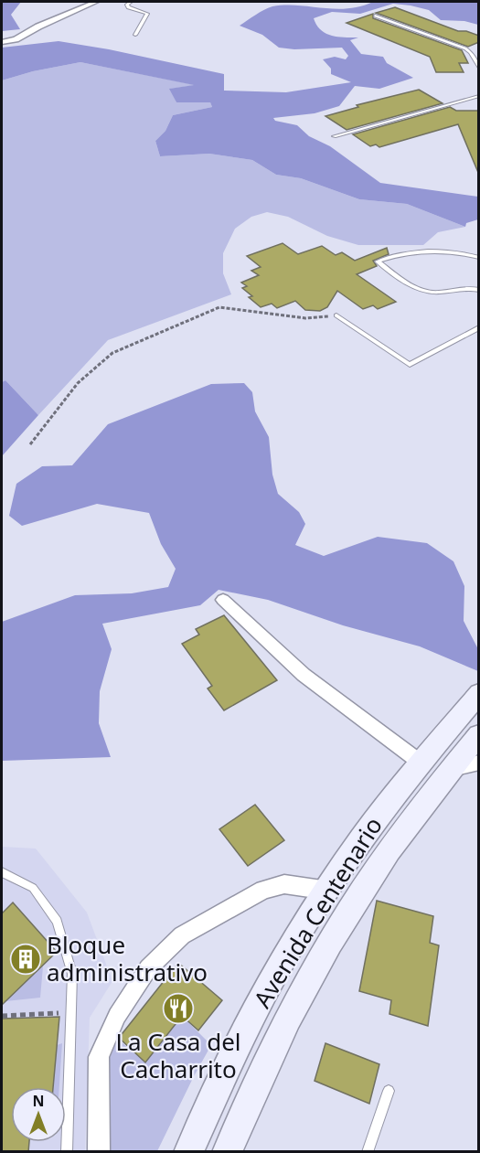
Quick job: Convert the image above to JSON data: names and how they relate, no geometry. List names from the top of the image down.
{
  "streets": {
    "main road": ["Avenida Centenario"]
  },
  "places": {
    "building": ["Bloque administrativo"],
    "restaurant": ["La Casa del Cacharrito"]
  },
  "north": "top"
}
